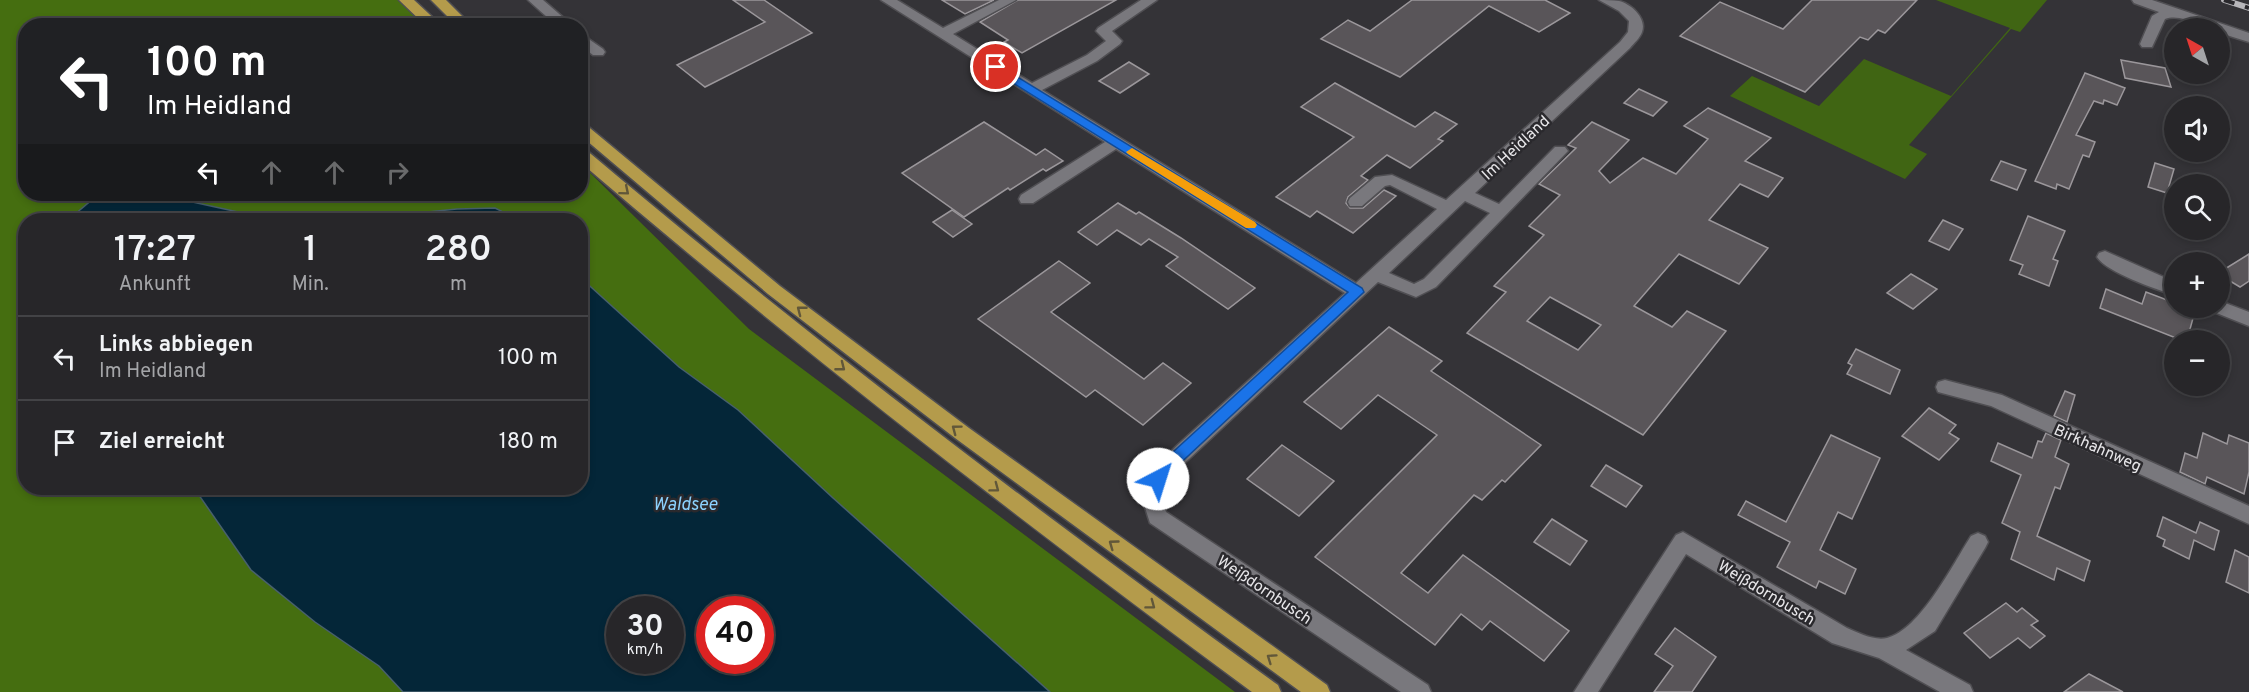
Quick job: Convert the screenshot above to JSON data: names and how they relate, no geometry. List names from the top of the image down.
{
  "streets": {
    "street": ["Im Heidland", "Birkhahnweg", "Weißdornbusch"]
  },
  "crossings": [
    ["Im Heidland", "Weißdornbusch"]
  ],
  "water": ["Waldsee"],
  "north": "top left",
  "page": {
    "map_buttons": ["+", "−"],
    "turn": ["100 m", "Im Heidland"],
    "eta": [
      "17:27",
      "Ankunft",
      "1",
      "Min.",
      "280",
      "m"
    ],
    "list": [
      {
        "name": "Links abbiegen",
        "note": "Im Heidland",
        "value": "100 m"
      },
      {
        "name": "Ziel erreicht",
        "value": "180 m"
      }
    ],
    "speed": "30 km/h",
    "limit": "40"
  }
}
